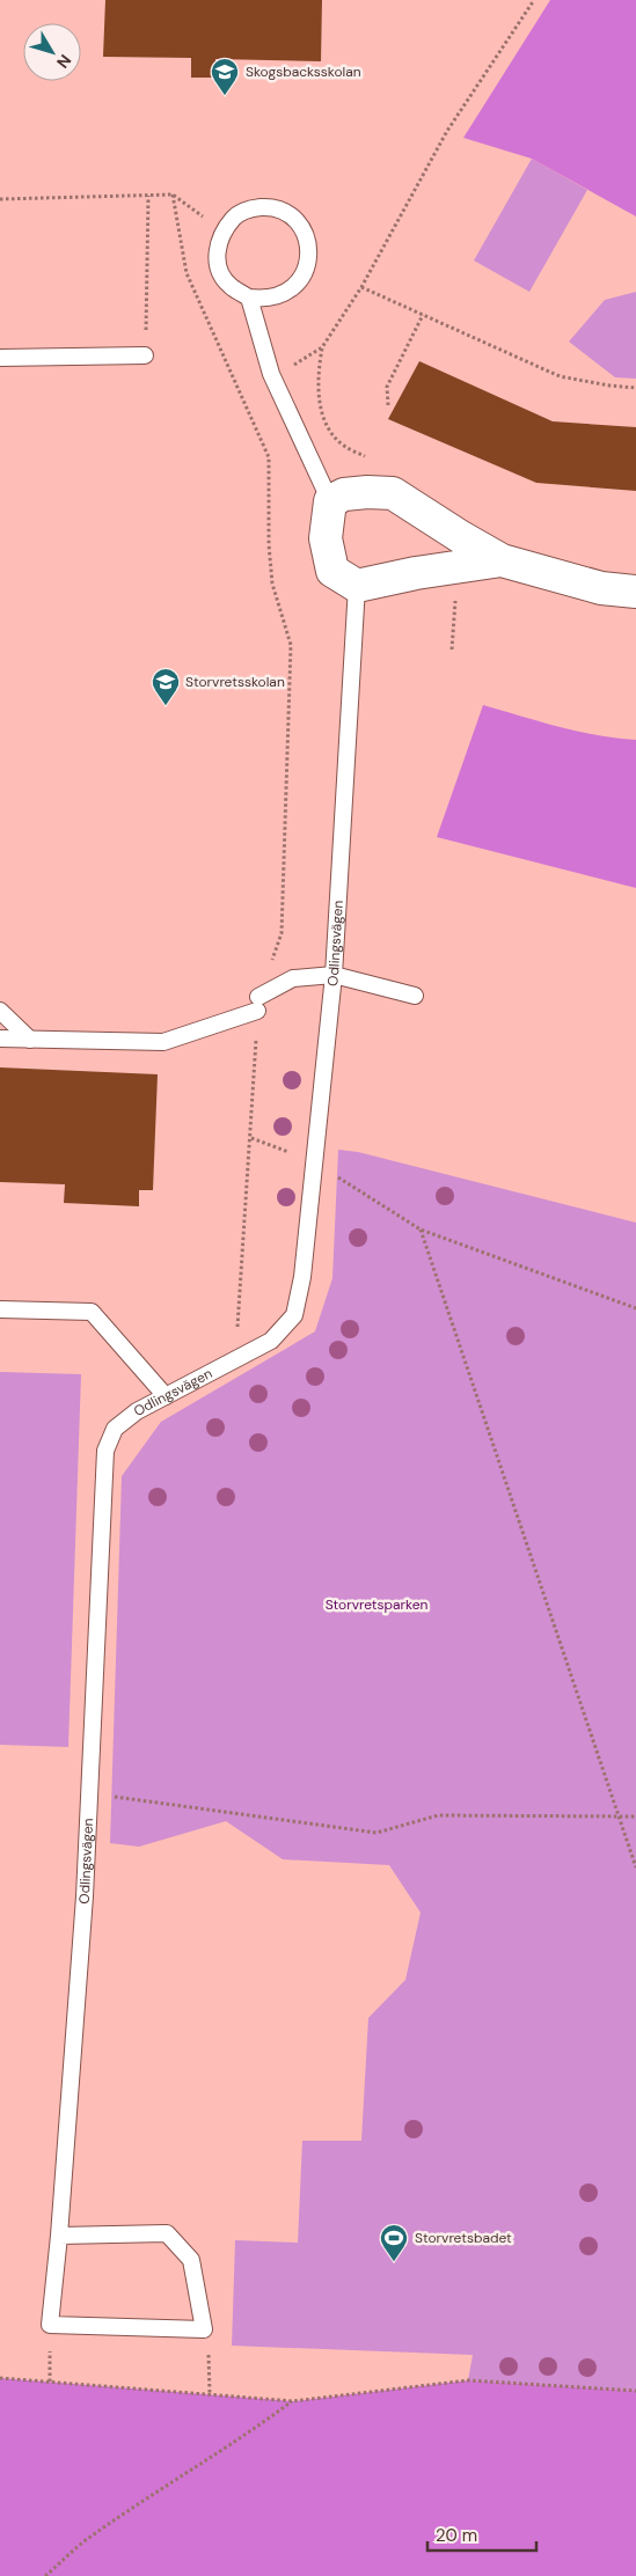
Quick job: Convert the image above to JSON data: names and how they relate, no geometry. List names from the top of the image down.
{
  "streets": {
    "lane": ["Odlingsvägen"]
  },
  "parks": ["Storvretsparken"],
  "places": {
    "school or university": ["Skogsbacksskolan", "Storvretsskolan"],
    "sports": ["Storvretsbadet"]
  },
  "scale_bar": "20 m",
  "north": "bottom right"
}
